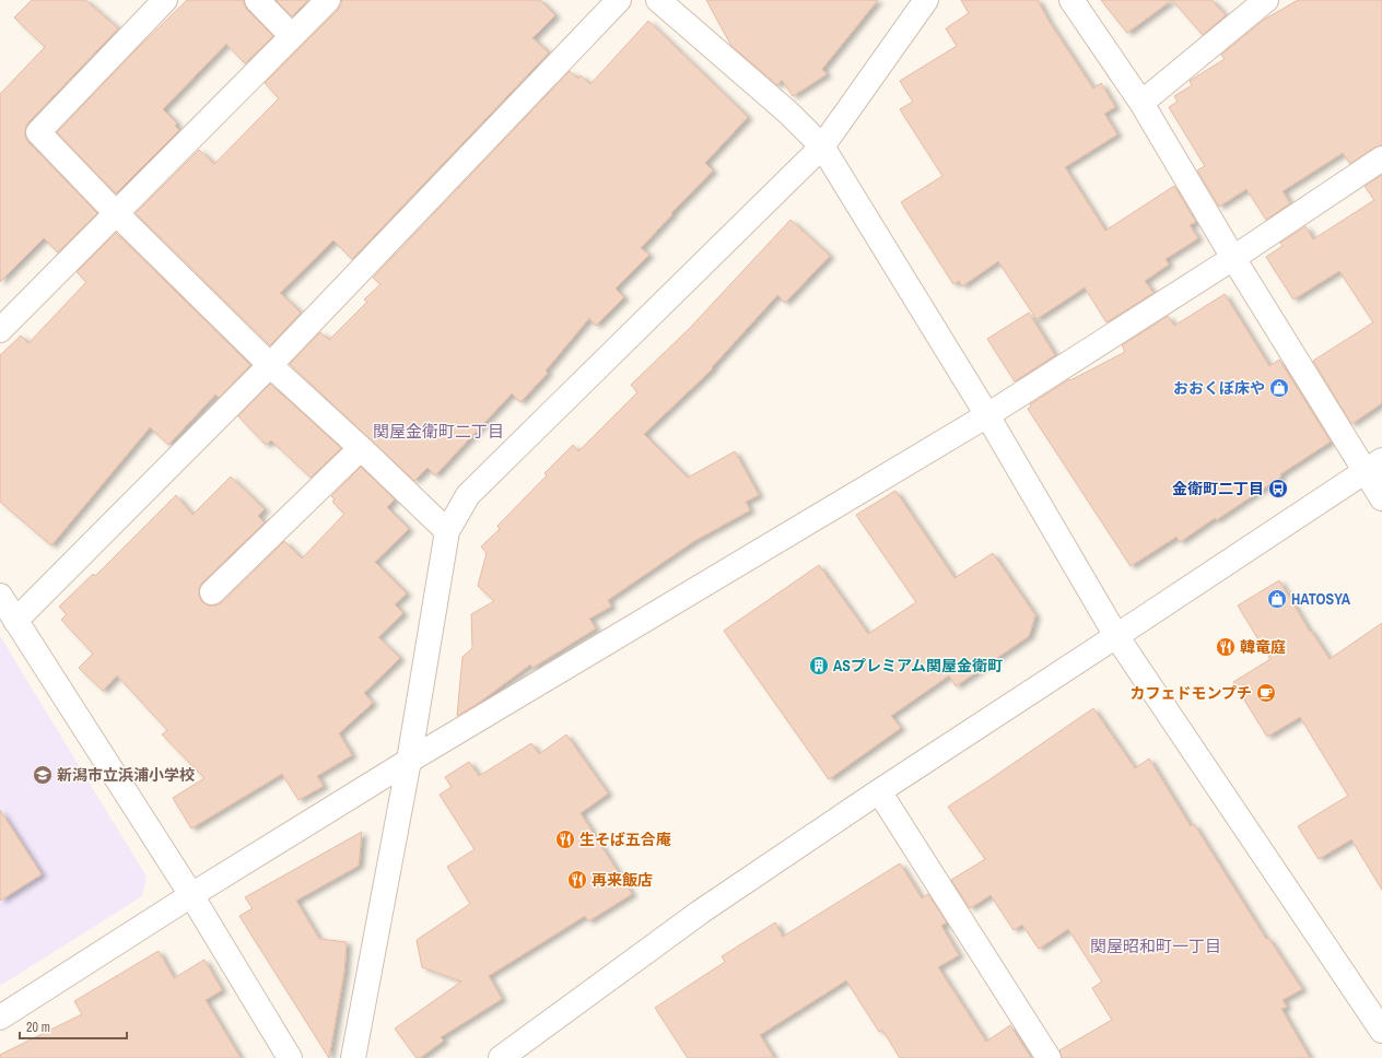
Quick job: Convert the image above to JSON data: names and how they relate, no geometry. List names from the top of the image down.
{
  "districts": ["関屋金衛町二丁目", "関屋昭和町一丁目"],
  "places": {
    "shop": ["おおくぼ床や", "HATOSYA"],
    "bus stop": ["金衛町二丁目"],
    "restaurant": ["韓竜庭", "生そば五合庵", "再来飯店"],
    "building": ["ASプレミアム関屋金衛町"],
    "cafe": ["カフェドモンプチ"],
    "school or university": ["新潟市立浜浦小学校"]
  },
  "scale_bar": "20 m"
}
